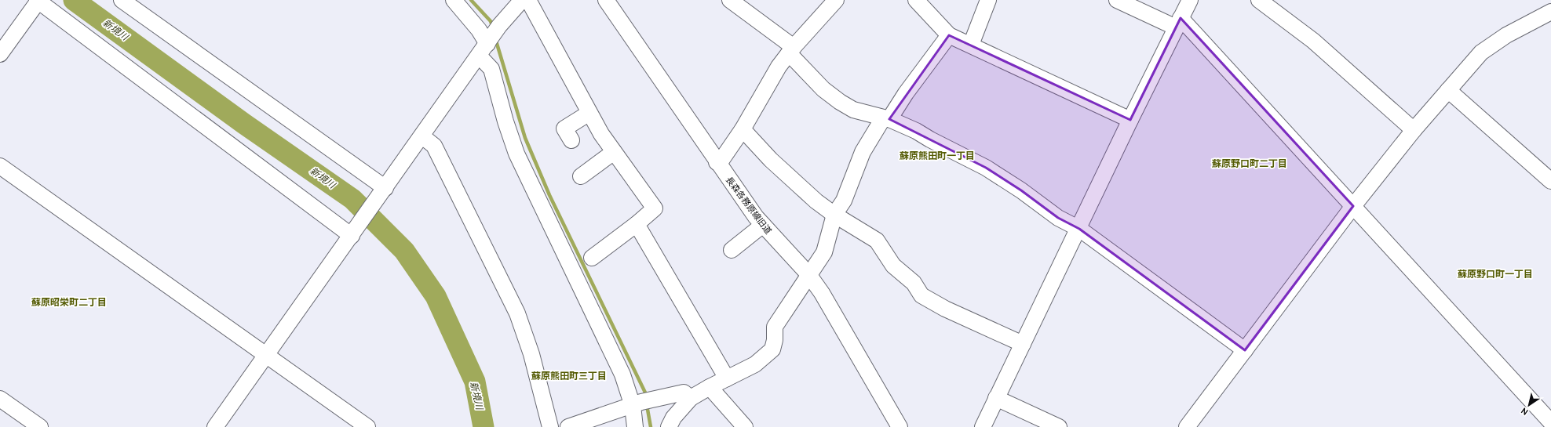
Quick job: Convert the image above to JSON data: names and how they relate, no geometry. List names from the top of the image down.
{
  "streets": {
    "street": ["長森各務原線旧道"]
  },
  "districts": [
    "蘇原熊田町一丁目",
    "蘇原野口町二丁目",
    "蘇原野口町一丁目",
    "蘇原昭栄町二丁目",
    "蘇原熊田町三丁目"
  ],
  "water": ["新境川"],
  "north": "bottom left"
}
